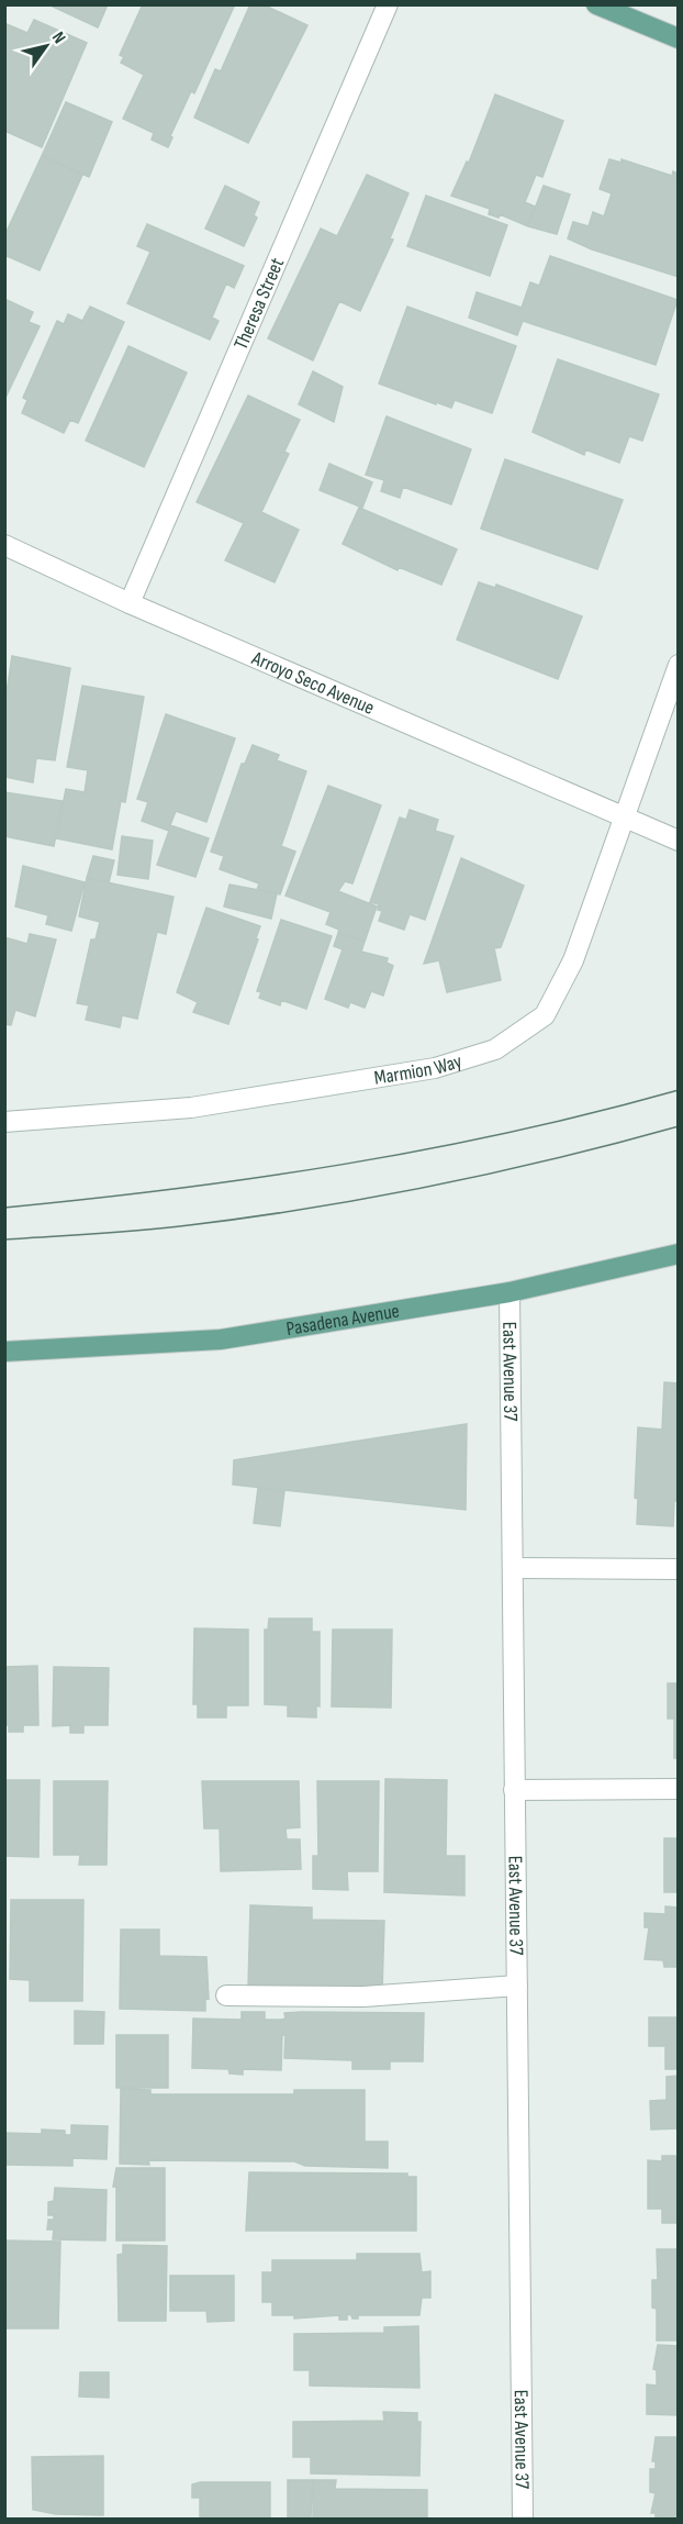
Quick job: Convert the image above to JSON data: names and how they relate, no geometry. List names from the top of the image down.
{
  "streets": {
    "main road": ["Pasadena Avenue"],
    "street": [
      "Theresa Street",
      "Arroyo Seco Avenue",
      "Marmion Way",
      "East Avenue 37"
    ]
  },
  "crossings": [
    ["Theresa Street", "Arroyo Seco Avenue"],
    ["Arroyo Seco Avenue", "Marmion Way"],
    ["Pasadena Avenue", "East Avenue 37"]
  ],
  "north": "top right"
}
